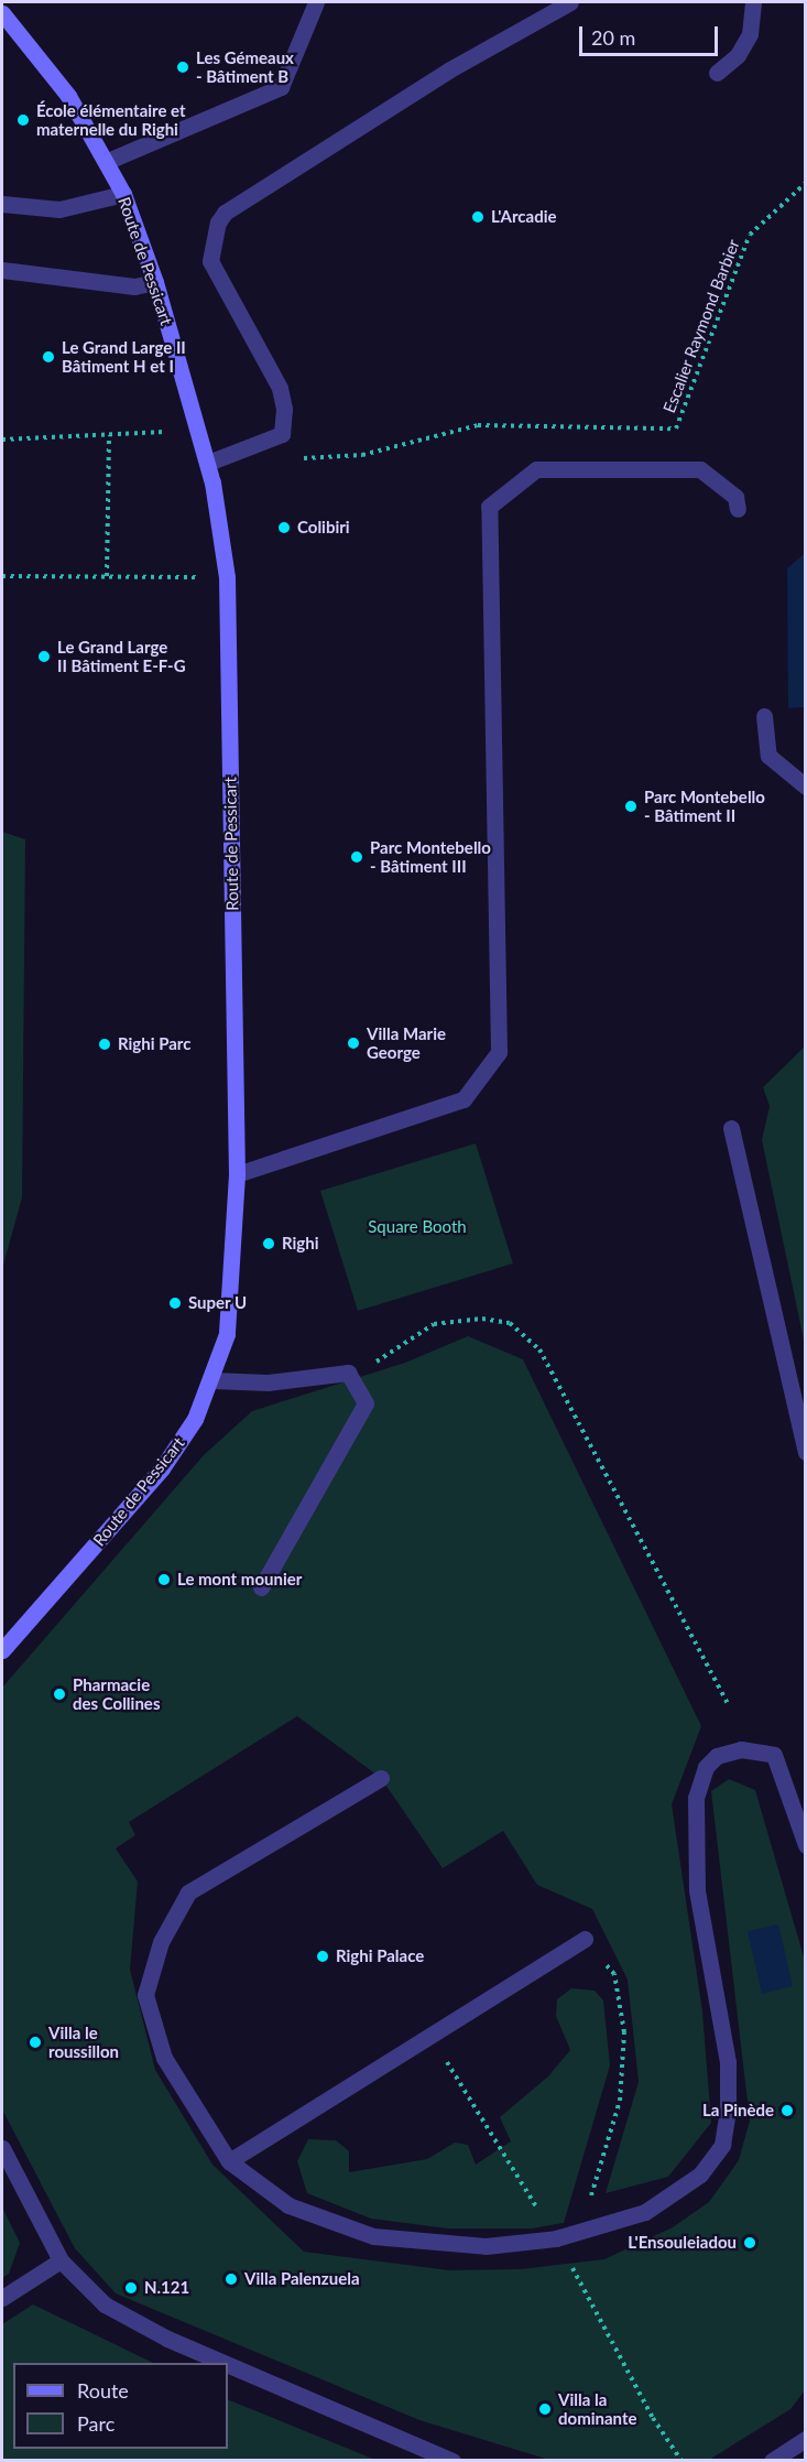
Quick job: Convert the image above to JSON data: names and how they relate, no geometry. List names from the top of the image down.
{
  "streets": {
    "street": ["Route de Pessicart"],
    "path": ["Escalier Raymond Barbier"]
  },
  "parks": ["Square Booth"],
  "places": [
    "Les Gémeaux - Bâtiment B",
    "École élémentaire et maternelle du Righi",
    "L'Arcadie",
    "Le Grand Large II Bâtiment H et I",
    "Colibiri",
    "Le Grand Large II Bâtiment E-F-G",
    "Parc Montebello - Bâtiment II",
    "Parc Montebello - Bâtiment III",
    "Villa Marie George",
    "Righi Parc",
    "Righi",
    "Super U",
    "Le mont mounier",
    "Pharmacie des Collines",
    "Righi Palace",
    "Villa le roussillon",
    "La Pinède",
    "L'Ensouleiadou",
    "Villa Palenzuela",
    "N.121",
    "Villa la dominante"
  ],
  "legend": ["Route", "Parc"],
  "scale_bar": "20 m"
}
